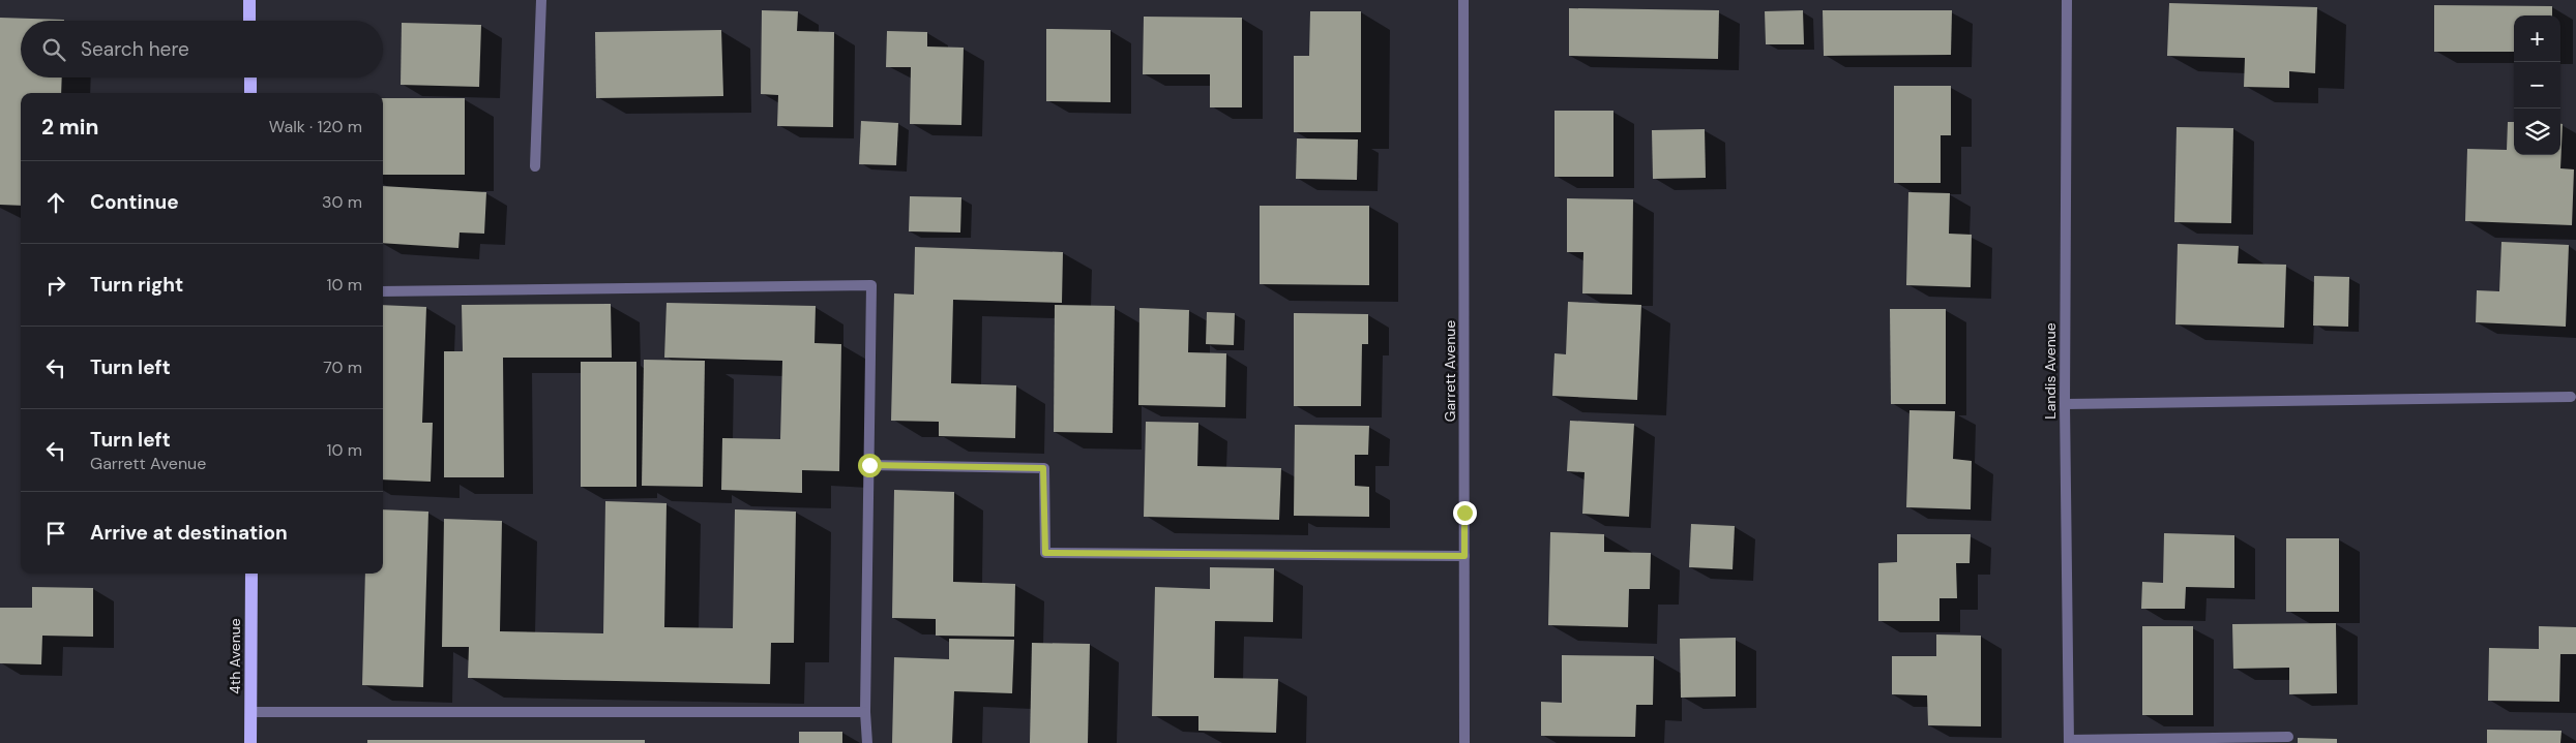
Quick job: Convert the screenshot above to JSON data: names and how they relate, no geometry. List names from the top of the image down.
{
  "streets": {
    "main road": ["4th Avenue"],
    "street": ["Garrett Avenue", "Landis Avenue"]
  },
  "page": {
    "map_buttons": ["+", "−"],
    "search": "Search here",
    "heading": ["2 min", "Walk · 120 m"],
    "list": [
      ["Continue", "30 m"],
      ["Turn right", "10 m"],
      ["Turn left", "70 m"],
      ["Turn left", "Garrett Avenue", "10 m"],
      "Arrive at destination"
    ]
  }
}
